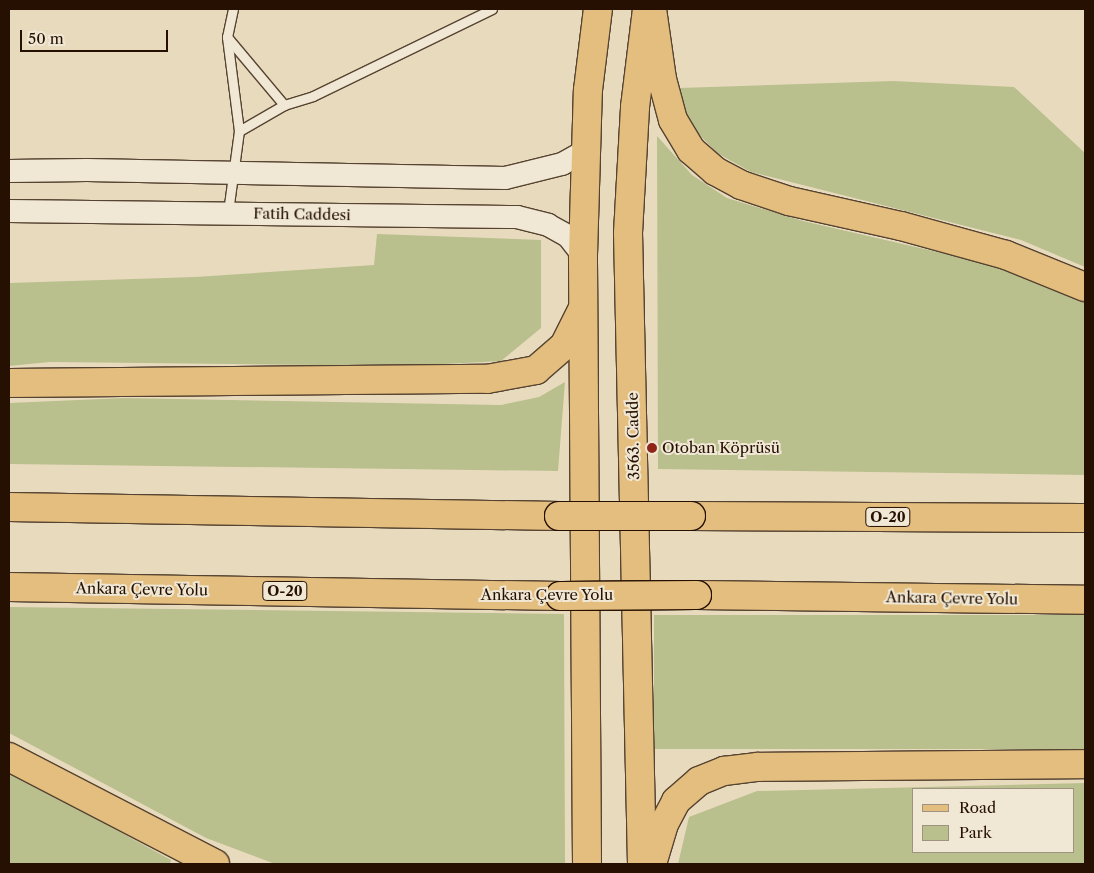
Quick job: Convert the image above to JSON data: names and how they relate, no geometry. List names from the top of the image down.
{
  "streets": {
    "main road": ["3563. Cadde", "O-20", "Ankara Çevre Yolu"],
    "street": ["Fatih Caddesi"]
  },
  "places": ["Otoban Köprüsü"],
  "legend": ["Road", "Park"],
  "scale_bar": "50 m"
}
